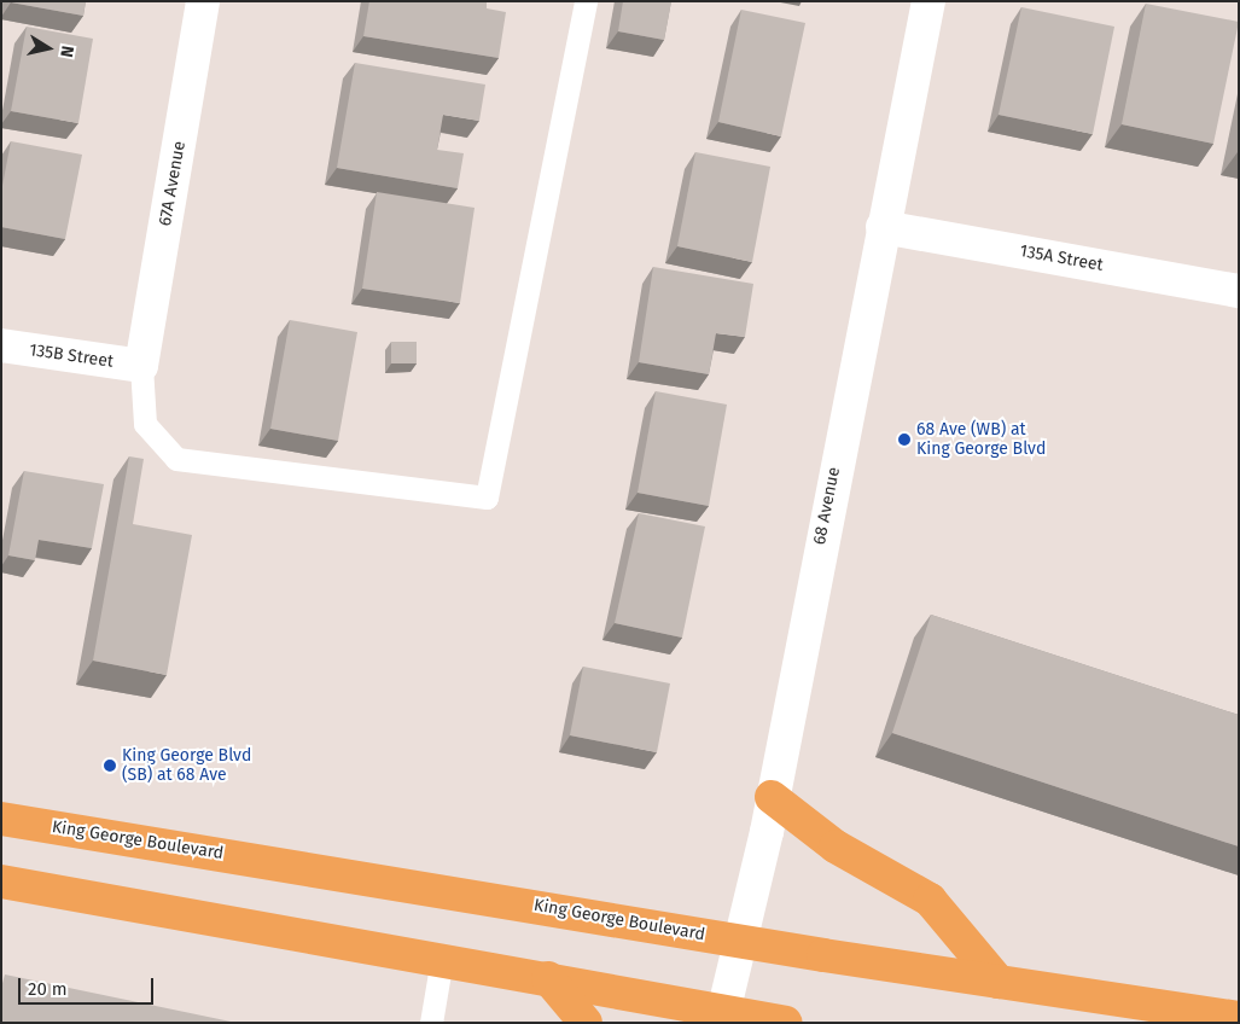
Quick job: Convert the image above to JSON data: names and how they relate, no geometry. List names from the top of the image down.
{
  "streets": {
    "main road": ["King George Boulevard"],
    "street": [
      "67A Avenue",
      "135A Street",
      "135B Street",
      "68 Avenue"
    ]
  },
  "crossings": [
    ["67A Avenue", "135B Street"],
    ["135A Street", "68 Avenue"],
    ["68 Avenue", "King George Boulevard"]
  ],
  "places": ["68 Ave (WB) at King George Blvd", "King George Blvd (SB) at 68 Ave"],
  "scale_bar": "20 m",
  "north": "right"
}
